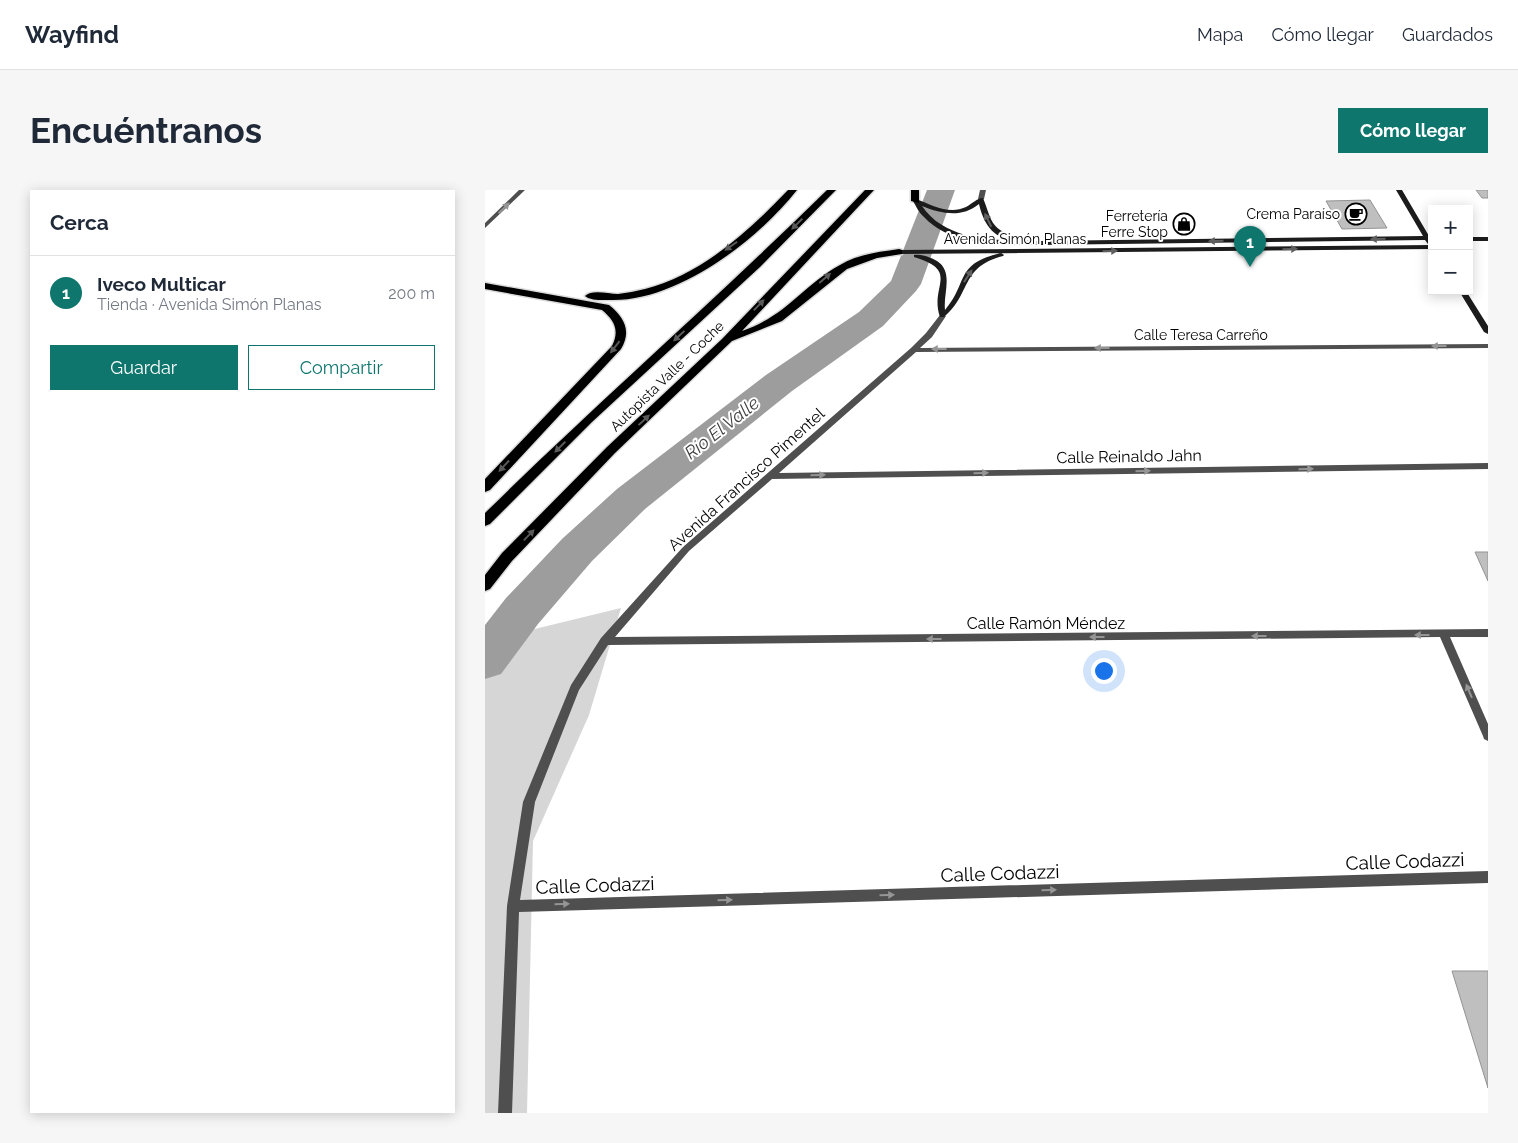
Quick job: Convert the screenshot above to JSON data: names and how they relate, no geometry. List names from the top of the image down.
{
  "streets": {
    "highway": ["Autopista Valle - Coche"],
    "street": [
      "Avenida Simón Planas",
      "Calle Teresa Carreño",
      "Calle Reinaldo Jahn",
      "Avenida Francisco Pimentel",
      "Calle Ramón Méndez",
      "Calle Codazzi"
    ]
  },
  "crossings": [
    ["Calle Teresa Carreño", "Avenida Francisco Pimentel"],
    ["Calle Reinaldo Jahn", "Avenida Francisco Pimentel"],
    ["Avenida Francisco Pimentel", "Calle Ramón Méndez"],
    ["Avenida Francisco Pimentel", "Calle Codazzi"]
  ],
  "one_way": [
    "Calle Teresa Carreño",
    "Calle Reinaldo Jahn",
    "Calle Ramón Méndez",
    "Calle Codazzi"
  ],
  "water": ["Río El Valle"],
  "places": {
    "cafe": ["Crema Paraíso"],
    "shop": ["Ferretería Ferre Stop"]
  },
  "page": {
    "header": "Wayfind",
    "nav": ["Mapa", "Cómo llegar", "Guardados"],
    "buttons": [
      "Cómo llegar",
      ["Guardar", "Compartir"]
    ],
    "title": "Encuéntranos",
    "heading": "Cerca",
    "map_buttons": ["+", "−"],
    "pins": "1",
    "list": [
      {
        "mark": "1",
        "name": "Iveco Multicar",
        "note": "Tienda · Avenida Simón Planas",
        "value": "200 m"
      }
    ]
  }
}
